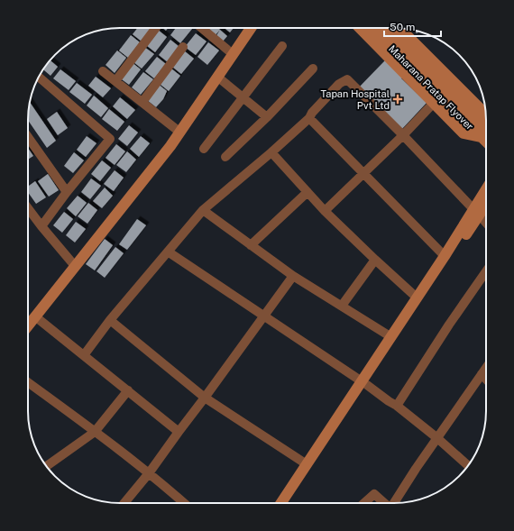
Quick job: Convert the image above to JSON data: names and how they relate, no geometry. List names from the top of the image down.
{
  "streets": {
    "main road": ["Maharana Pratap Flyover"]
  },
  "places": {
    "health": ["Tapan Hospital Pvt Ltd"]
  },
  "scale_bar": "50 m"
}
